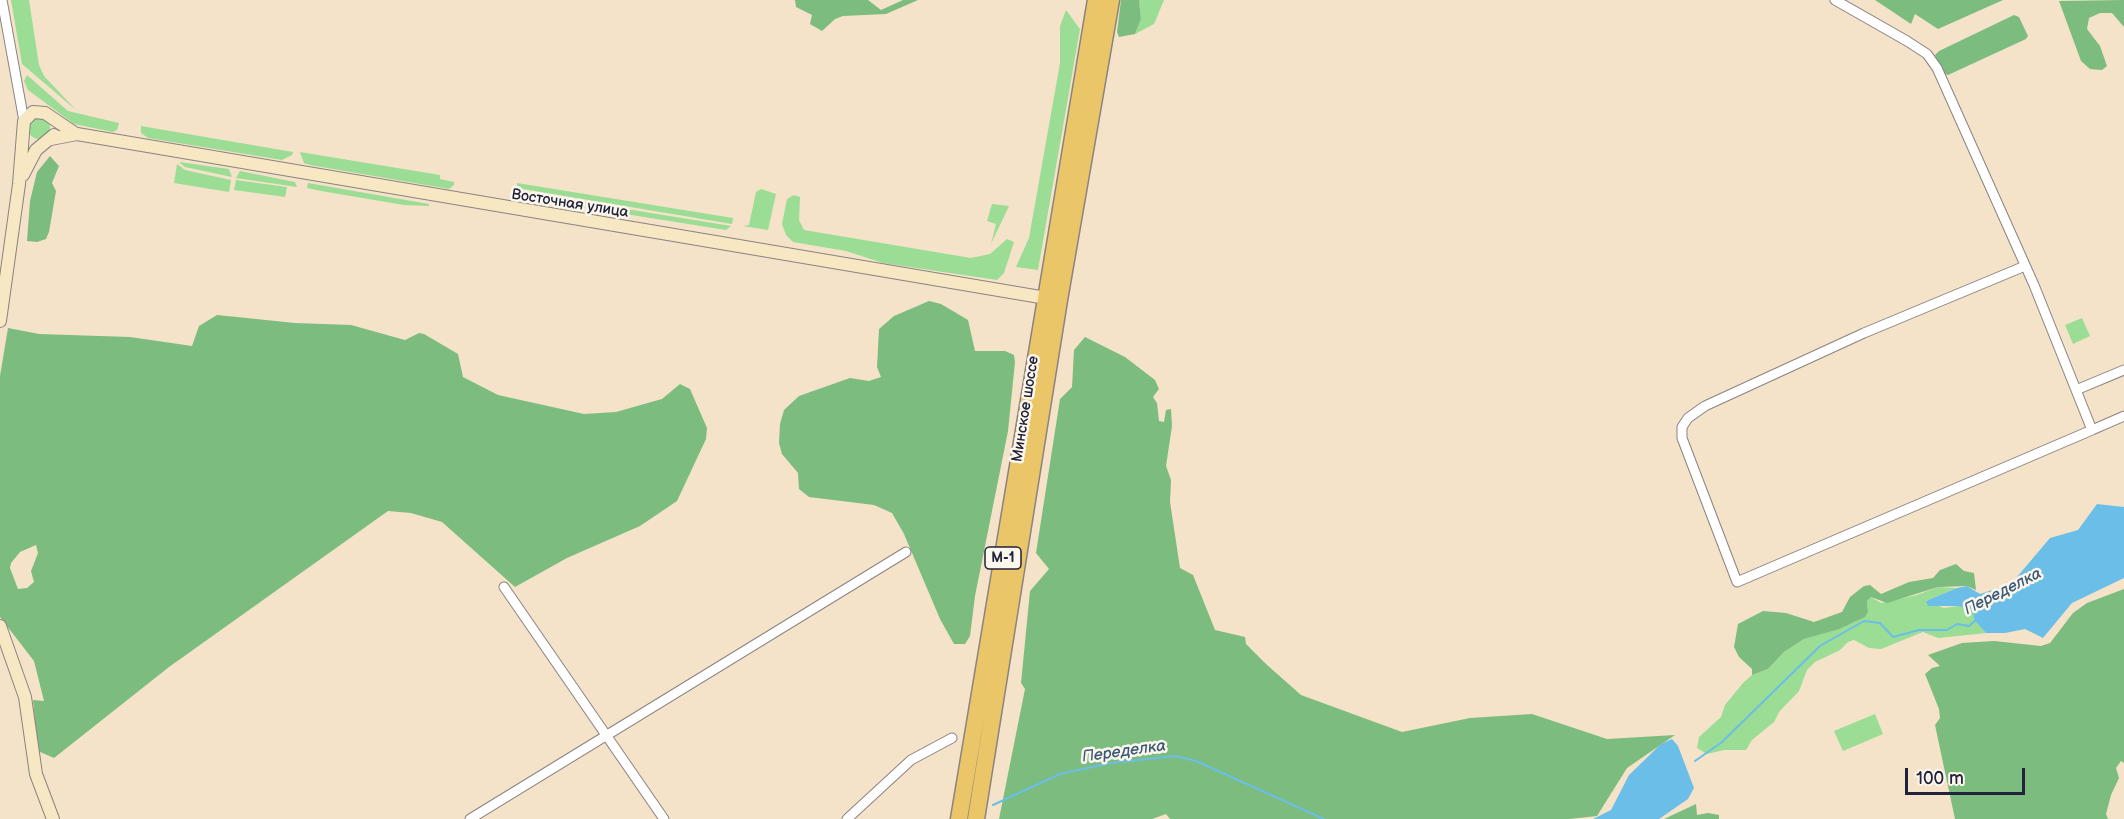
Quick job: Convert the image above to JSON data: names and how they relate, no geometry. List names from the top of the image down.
{
  "streets": {
    "highway": ["Минское шоссе", "М-1"],
    "street": ["Восточная улица"]
  },
  "crossings": [
    ["Восточная улица", "Минское шоссе"]
  ],
  "water": ["Переделка"],
  "scale_bar": "100 m"
}
